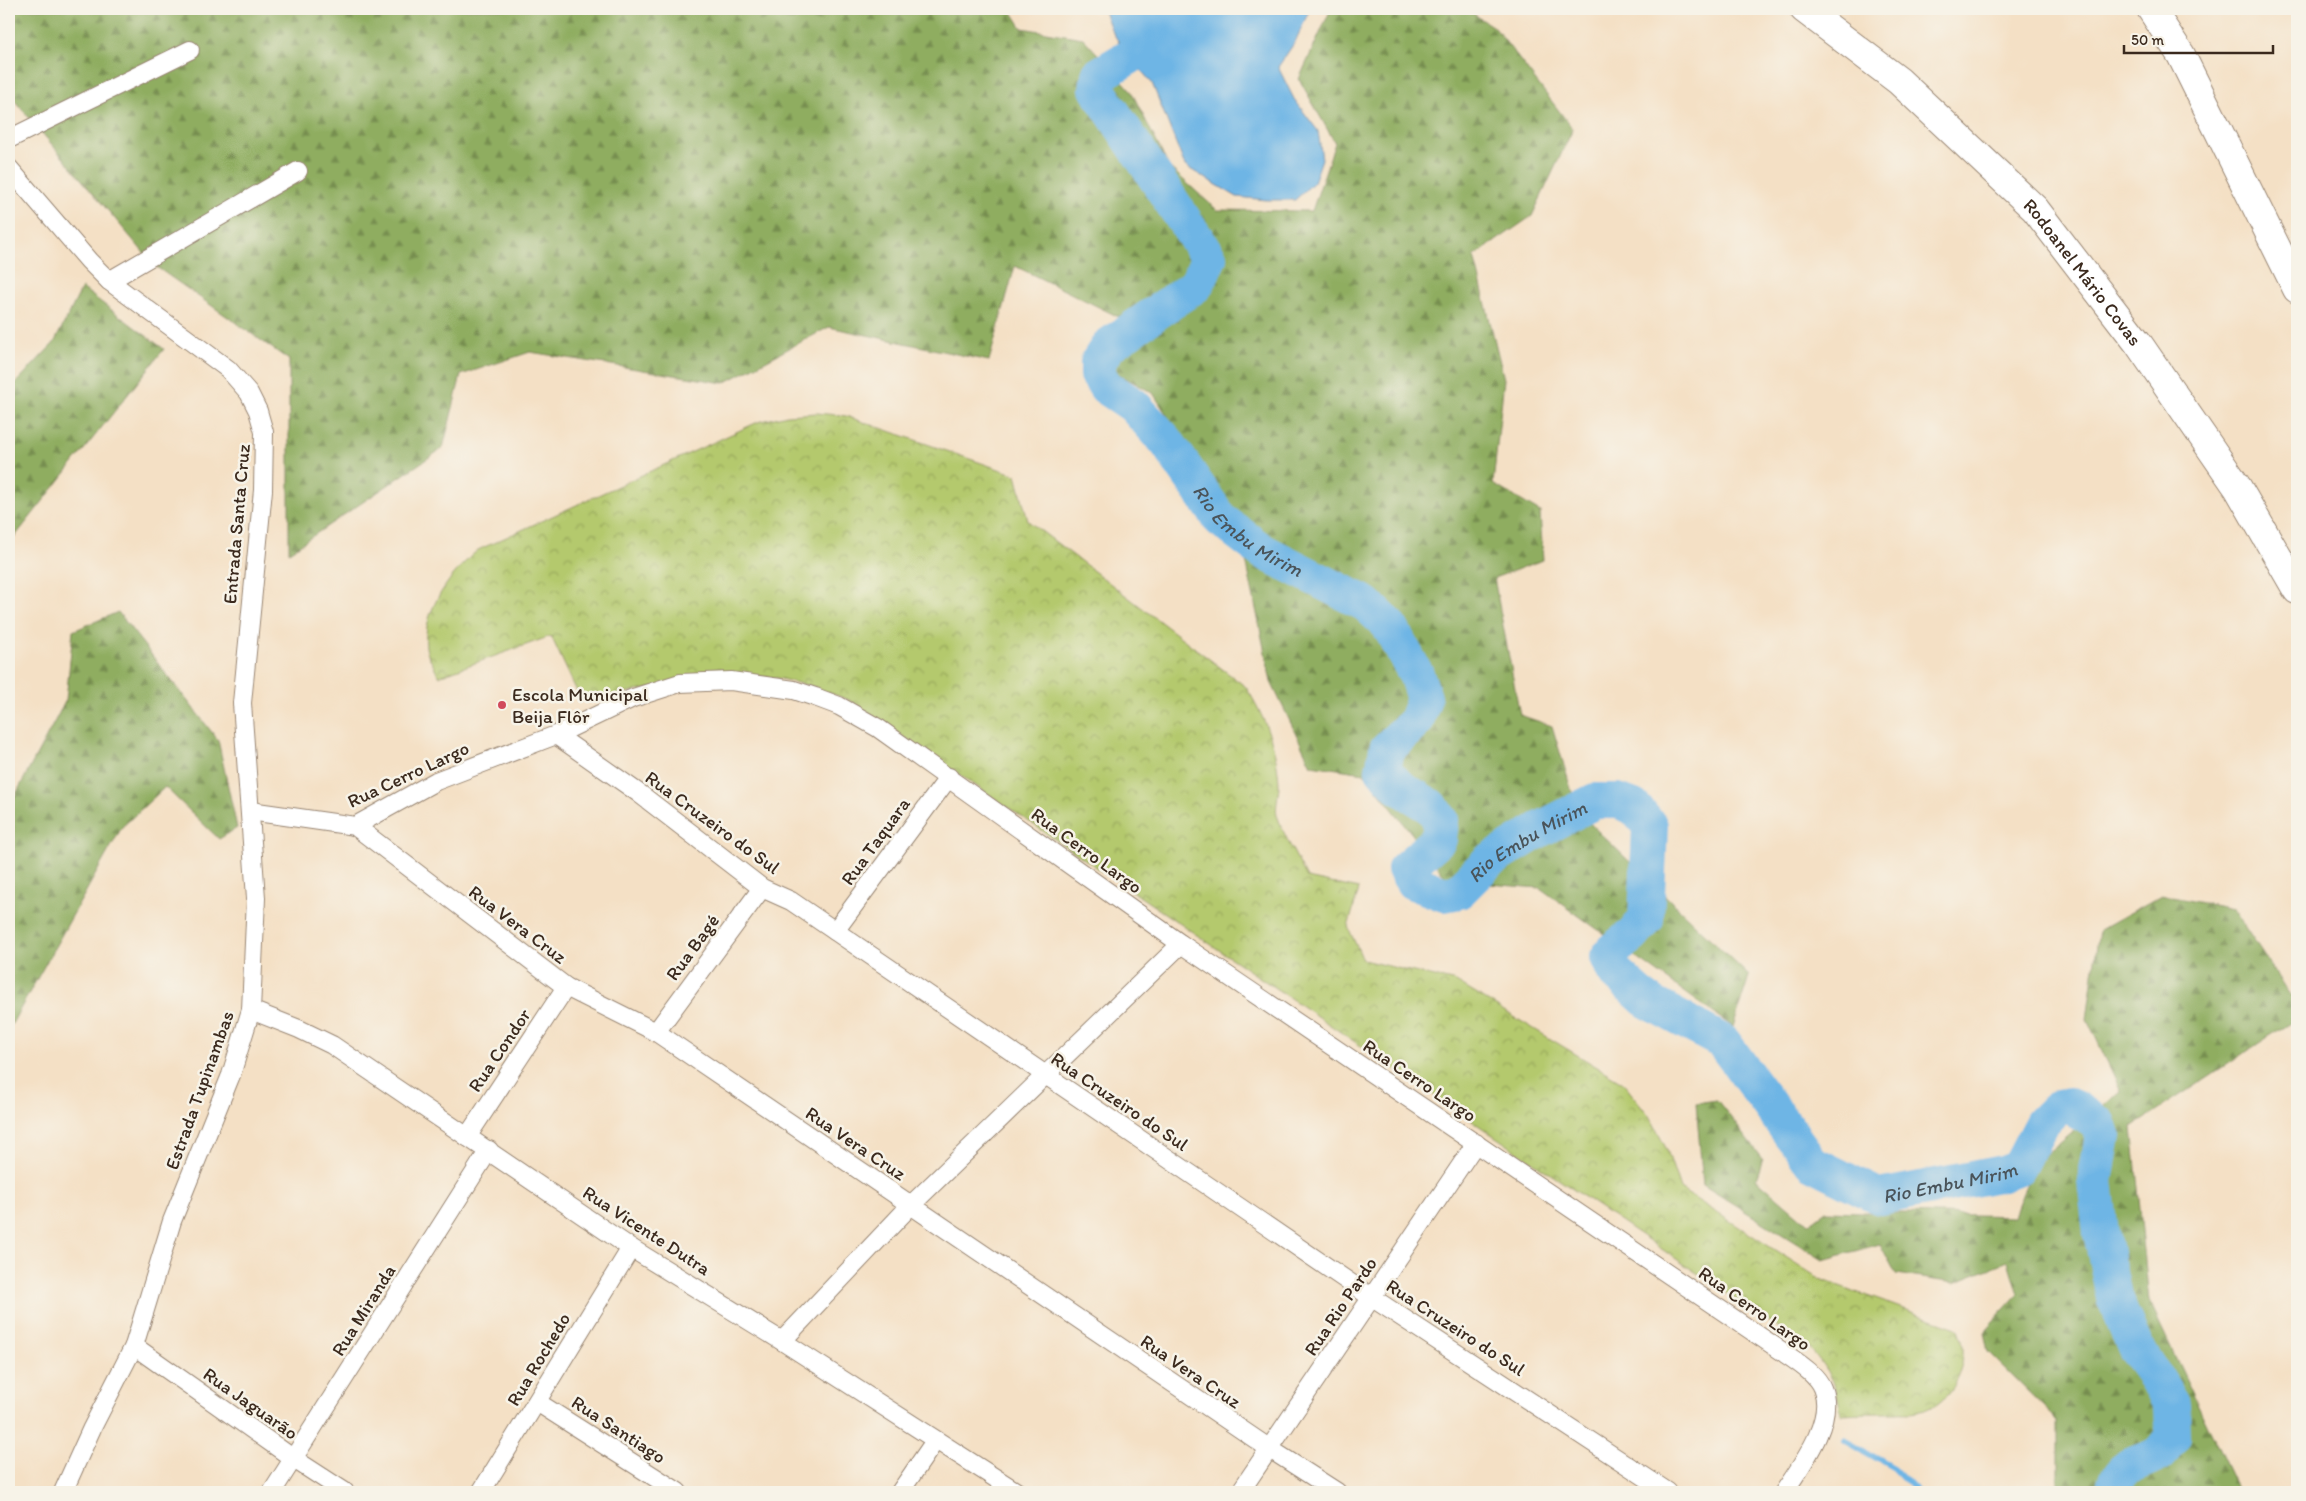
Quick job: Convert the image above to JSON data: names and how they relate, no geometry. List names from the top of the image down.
{
  "streets": {
    "highway": ["Rodoanel Mário Covas"],
    "street": [
      "Entrada Santa Cruz",
      "Rua Cerro Largo",
      "Rua Cruzeiro do Sul",
      "Rua Taquara",
      "Rua Vera Cruz",
      "Rua Bagé",
      "Rua Condor",
      "Estrada Tupinambas",
      "Rua Vicente Dutra",
      "Rua Rio Pardo",
      "Rua Miranda",
      "Rua Rochedo",
      "Rua Jaguarão",
      "Rua Santiago"
    ]
  },
  "crossings": [
    ["Entrada Santa Cruz", "Rua Cerro Largo"],
    ["Entrada Santa Cruz", "Estrada Tupinambas"],
    ["Rua Cerro Largo", "Rua Cruzeiro do Sul"],
    ["Rua Cerro Largo", "Rua Taquara"],
    ["Rua Cerro Largo", "Rua Vera Cruz"],
    ["Rua Cerro Largo", "Estrada Tupinambas"],
    ["Rua Cerro Largo", "Rua Rio Pardo"],
    ["Rua Cruzeiro do Sul", "Rua Taquara"],
    ["Rua Cruzeiro do Sul", "Rua Bagé"],
    ["Rua Cruzeiro do Sul", "Rua Rio Pardo"],
    ["Rua Vera Cruz", "Rua Bagé"],
    ["Rua Vera Cruz", "Rua Condor"],
    ["Rua Vera Cruz", "Rua Rio Pardo"],
    ["Rua Condor", "Rua Vicente Dutra"],
    ["Estrada Tupinambas", "Rua Vicente Dutra"],
    ["Estrada Tupinambas", "Rua Jaguarão"],
    ["Rua Vicente Dutra", "Rua Miranda"],
    ["Rua Vicente Dutra", "Rua Rochedo"],
    ["Rua Miranda", "Rua Jaguarão"],
    ["Rua Rochedo", "Rua Santiago"]
  ],
  "water": ["Rio Embu Mirim"],
  "places": ["Escola Municipal Beija Flôr"],
  "scale_bar": "50 m"
}
